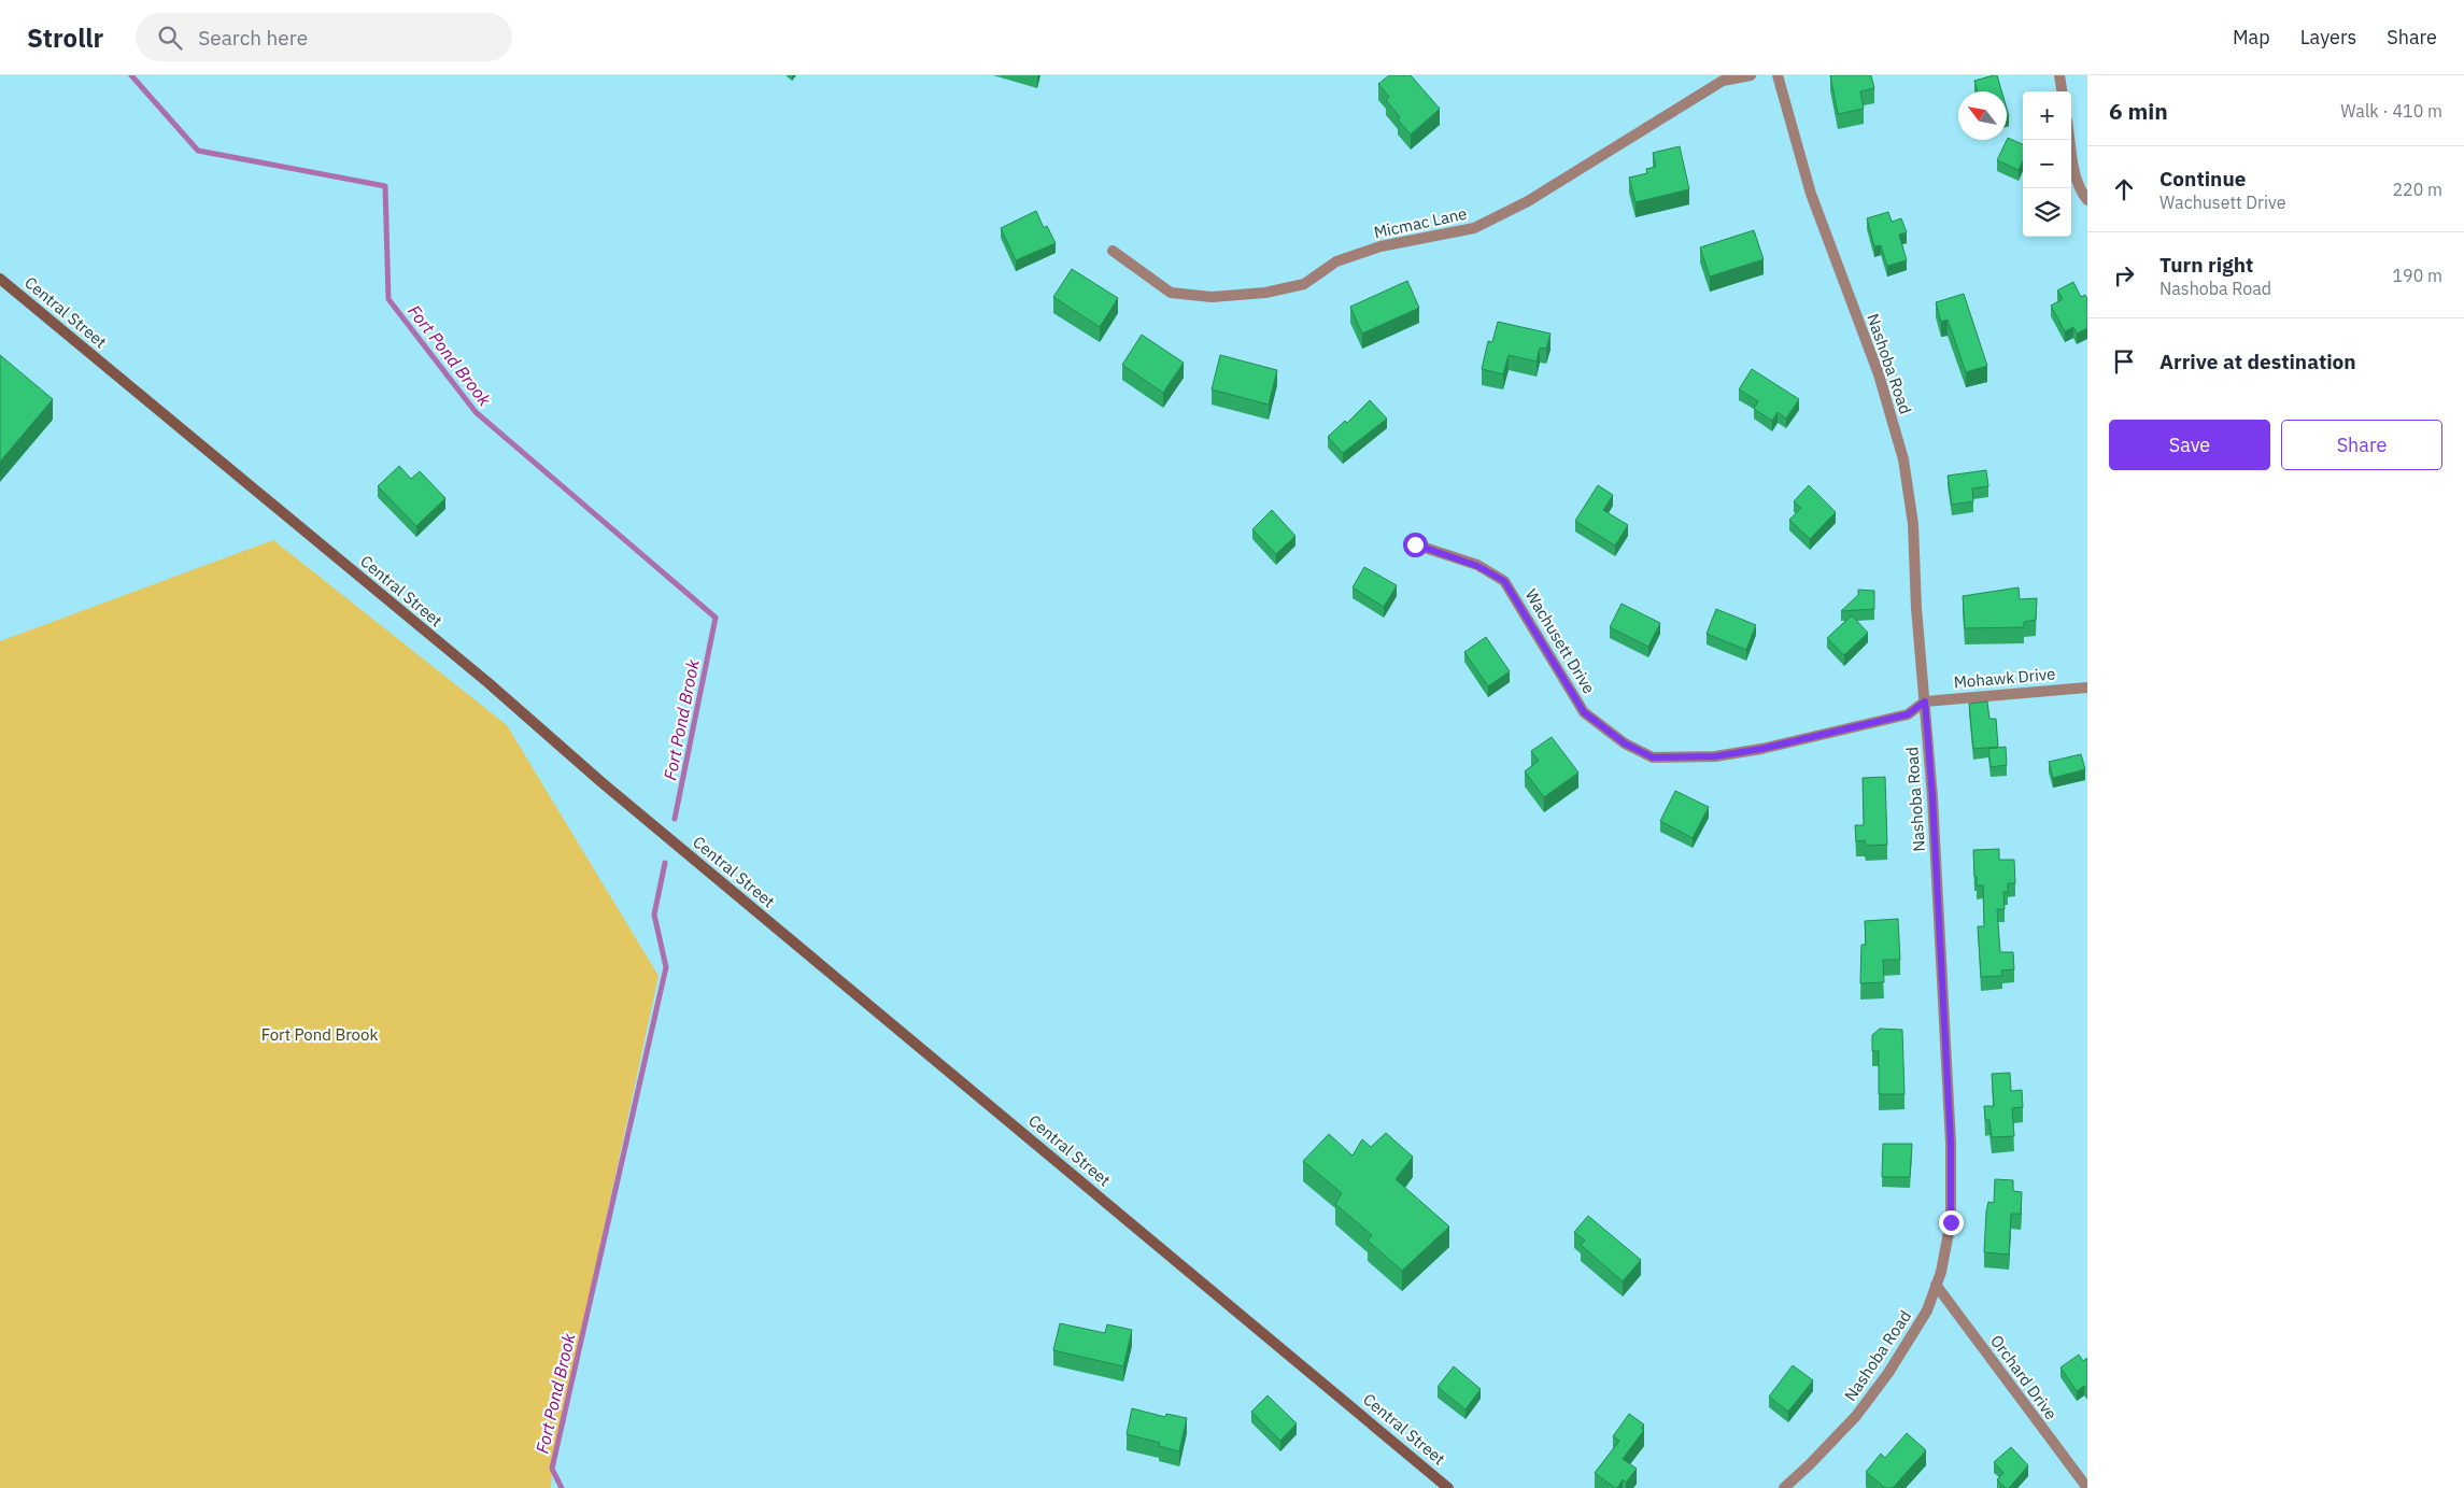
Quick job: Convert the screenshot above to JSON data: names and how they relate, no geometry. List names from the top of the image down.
{
  "streets": {
    "street": [
      "Micmac Lane",
      "Central Street",
      "Nashoba Road",
      "Wachusett Drive",
      "Mohawk Drive",
      "Orchard Drive"
    ]
  },
  "crossings": [
    ["Nashoba Road", "Wachusett Drive"],
    ["Nashoba Road", "Mohawk Drive"],
    ["Nashoba Road", "Orchard Drive"],
    ["Wachusett Drive", "Mohawk Drive"]
  ],
  "water": ["Fort Pond Brook"],
  "parks": ["Fort Pond Brook"],
  "north": "top left",
  "page": {
    "header": "Strollr",
    "search": "Search here",
    "nav": ["Map", "Layers", "Share"],
    "heading": ["6 min", "Walk · 410 m"],
    "map_buttons": ["+", "−"],
    "list": [
      ["Continue", "Wachusett Drive", "220 m"],
      ["Turn right", "Nashoba Road", "190 m"],
      "Arrive at destination"
    ],
    "buttons": ["Save", "Share"]
  }
}
